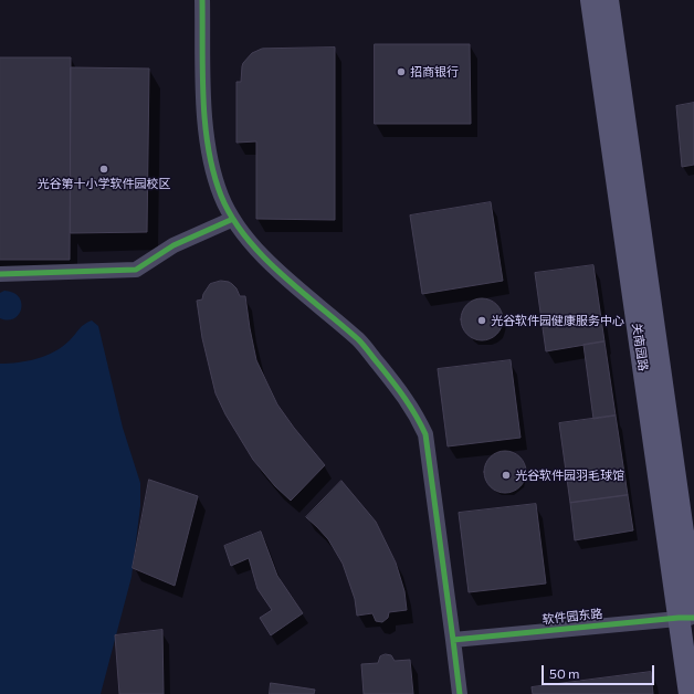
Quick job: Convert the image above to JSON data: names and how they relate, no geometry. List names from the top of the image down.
{
  "streets": {
    "main road": ["关南园路"],
    "street": ["软件园东路"]
  },
  "crossings": [
    ["关南园路", "软件园东路"]
  ],
  "places": [
    "招商银行",
    "光谷第十小学软件园校区",
    "光谷软件园健康服务中心",
    "光谷软件园羽毛球馆"
  ],
  "scale_bar": "50 m"
}
